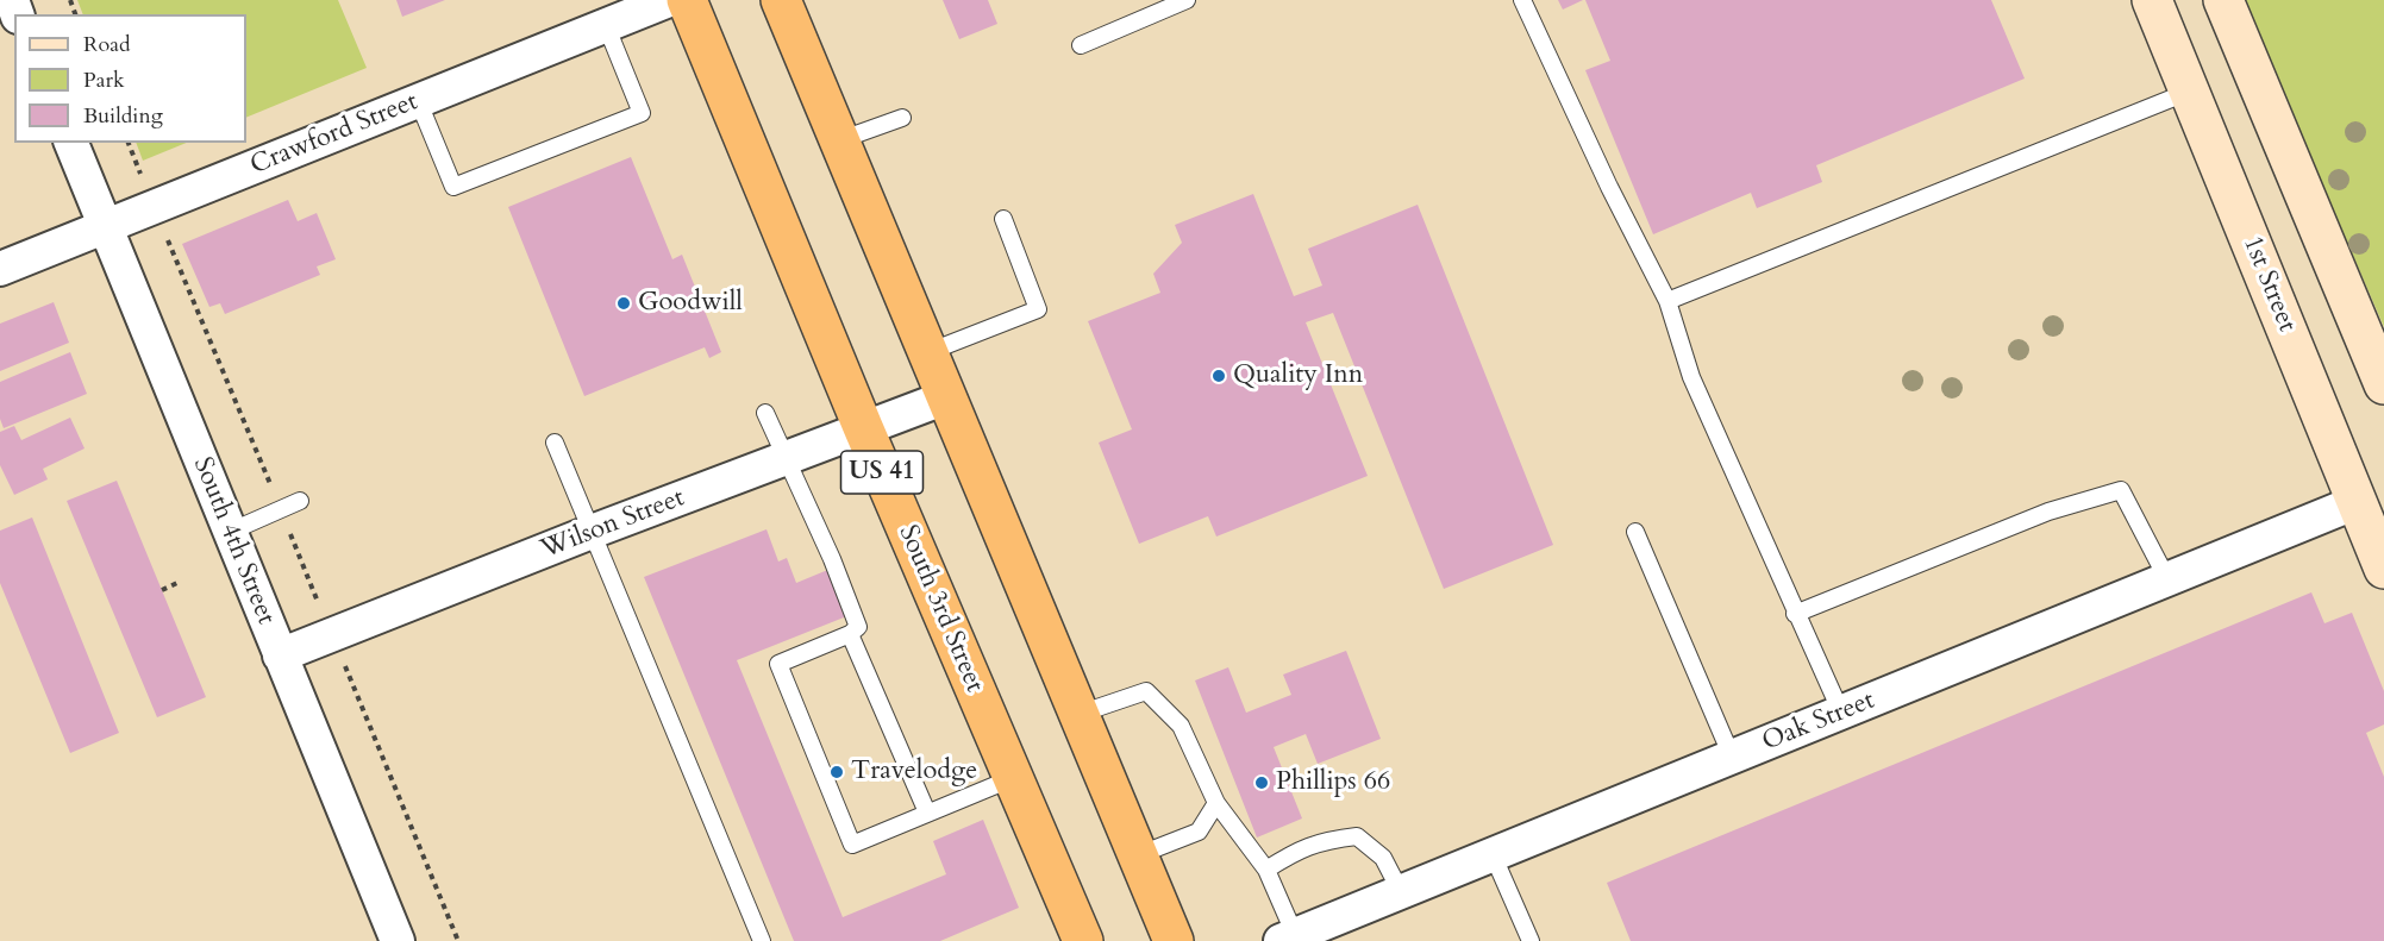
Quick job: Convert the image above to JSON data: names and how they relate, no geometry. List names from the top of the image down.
{
  "streets": {
    "highway": ["US 41", "South 3rd Street"],
    "main road": ["1st Street"],
    "street": [
      "Crawford Street",
      "Wilson Street",
      "South 4th Street",
      "Oak Street"
    ]
  },
  "crossings": [
    ["Crawford Street", "South 4th Street"],
    ["1st Street", "Oak Street"],
    ["Wilson Street", "South 4th Street"],
    ["Wilson Street", "South 3rd Street"]
  ],
  "places": [
    "Goodwill",
    "Quality Inn",
    "Travelodge",
    "Phillips 66"
  ],
  "legend": ["Road", "Park", "Building"]
}
